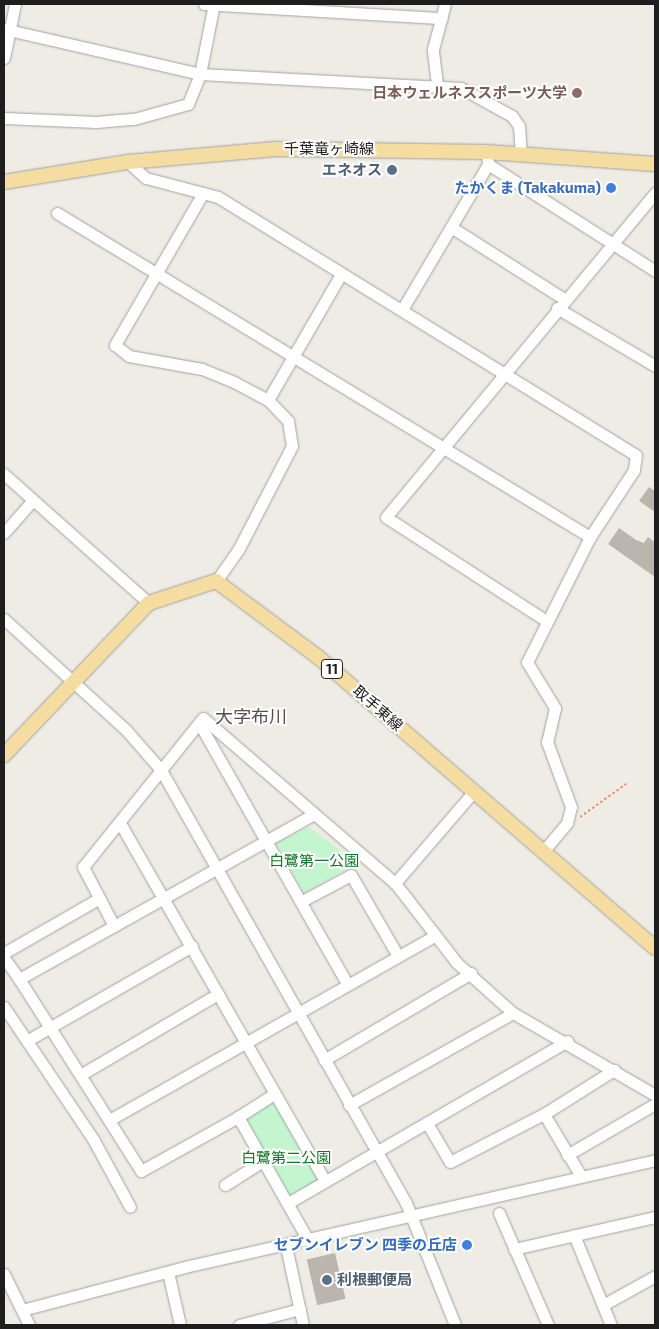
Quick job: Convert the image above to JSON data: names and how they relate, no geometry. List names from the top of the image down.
{
  "streets": {
    "main road": ["千葉竜ヶ崎線", "11", "取手東線"]
  },
  "districts": ["大字布川"],
  "parks": ["白鷺第一公園", "白鷺第二公園"],
  "places": [
    "日本ウェルネススポーツ大学",
    "エネオス",
    "たかくま (Takakuma)",
    "セブンイレブン 四季の丘店",
    "利根郵便局"
  ]
}
